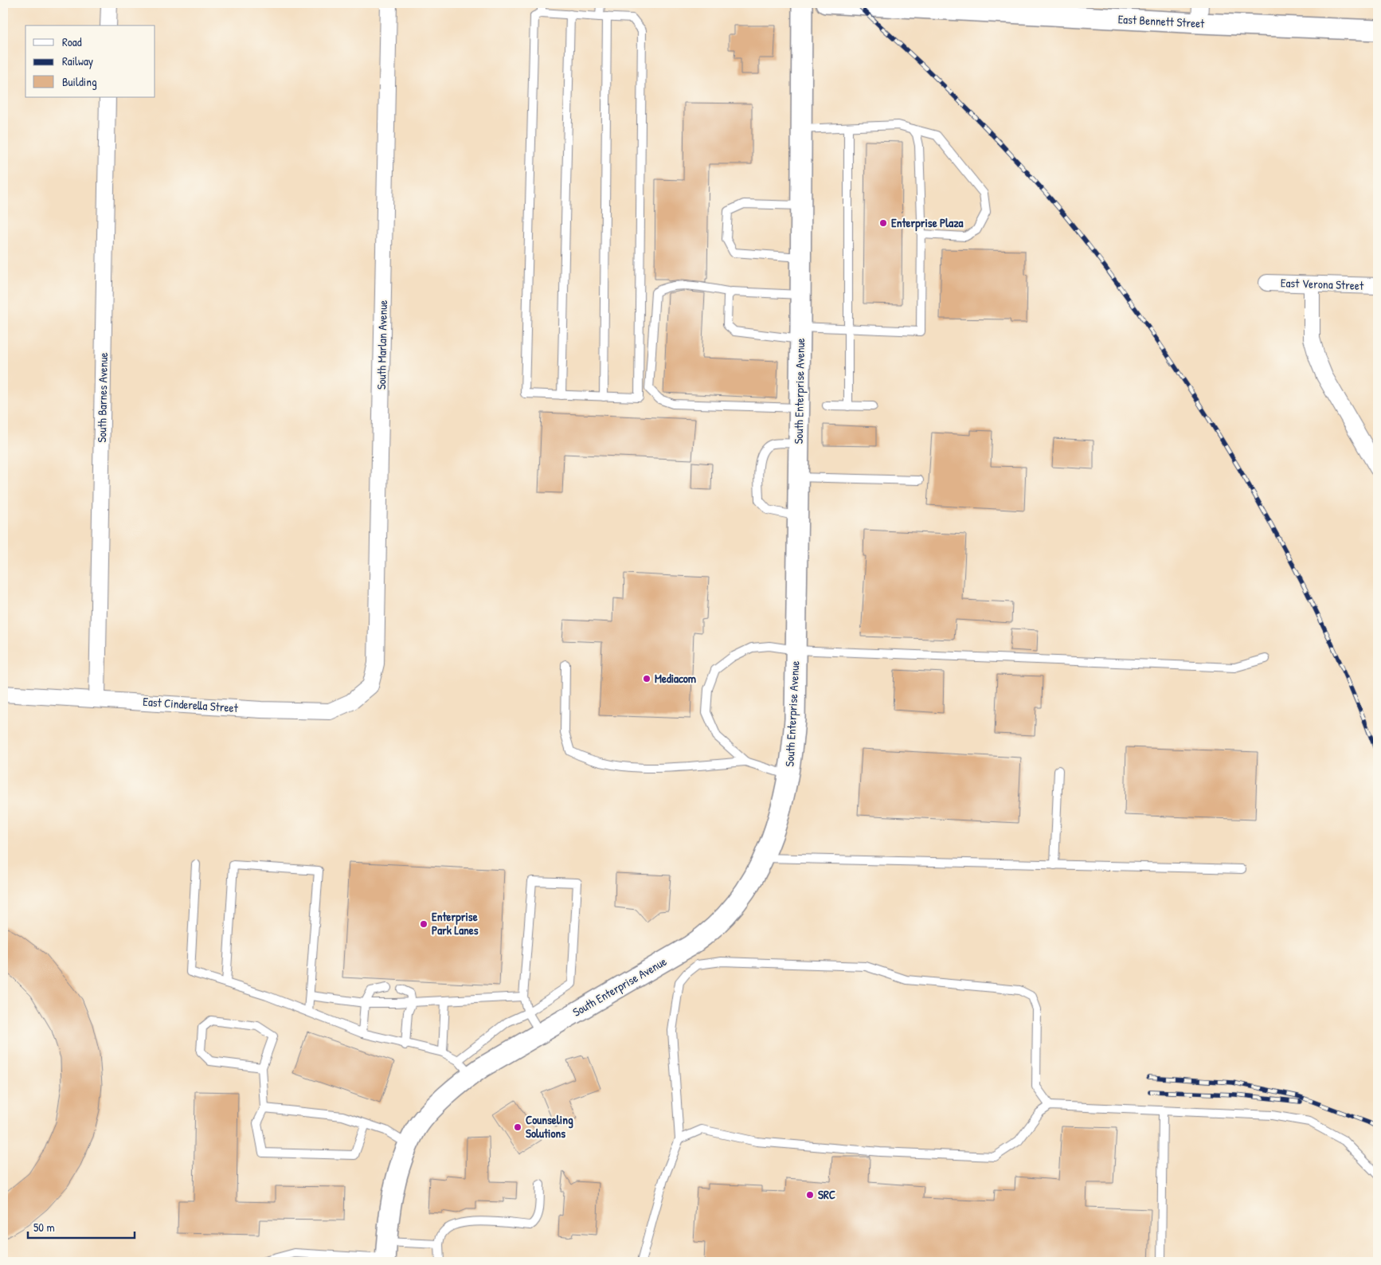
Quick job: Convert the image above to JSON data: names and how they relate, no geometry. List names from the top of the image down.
{
  "streets": {
    "street": [
      "East Bennett Street",
      "East Verona Street",
      "South Marlan Avenue",
      "South Enterprise Avenue",
      "South Barnes Avenue",
      "East Cinderella Street"
    ]
  },
  "crossings": [
    ["South Marlan Avenue", "East Cinderella Street"],
    ["South Barnes Avenue", "East Cinderella Street"]
  ],
  "places": [
    "Enterprise Plaza",
    "Mediacom",
    "Enterprise Park Lanes",
    "Counseling Solutions",
    "SRC"
  ],
  "legend": ["Road", "Railway", "Building"],
  "scale_bar": "50 m"
}
